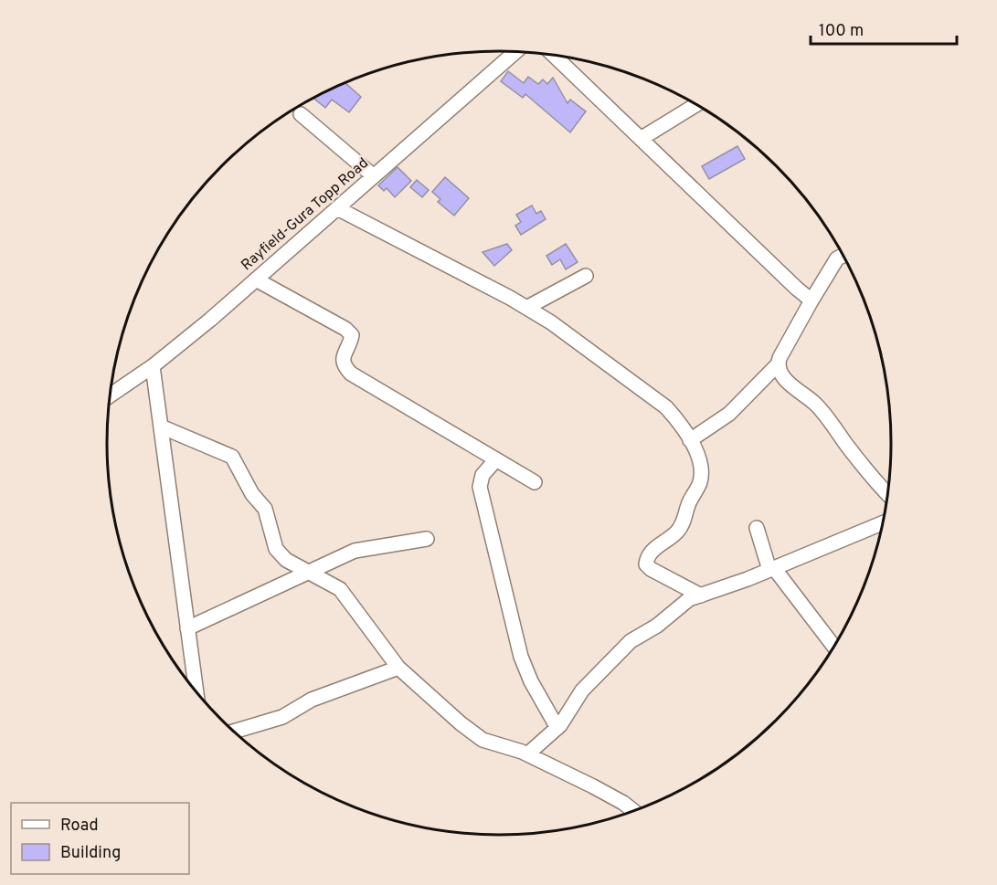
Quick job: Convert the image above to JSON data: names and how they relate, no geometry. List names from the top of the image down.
{
  "streets": {
    "street": ["Rayfield-Gura Topp Road"]
  },
  "legend": ["Road", "Building"],
  "scale_bar": "100 m"
}
